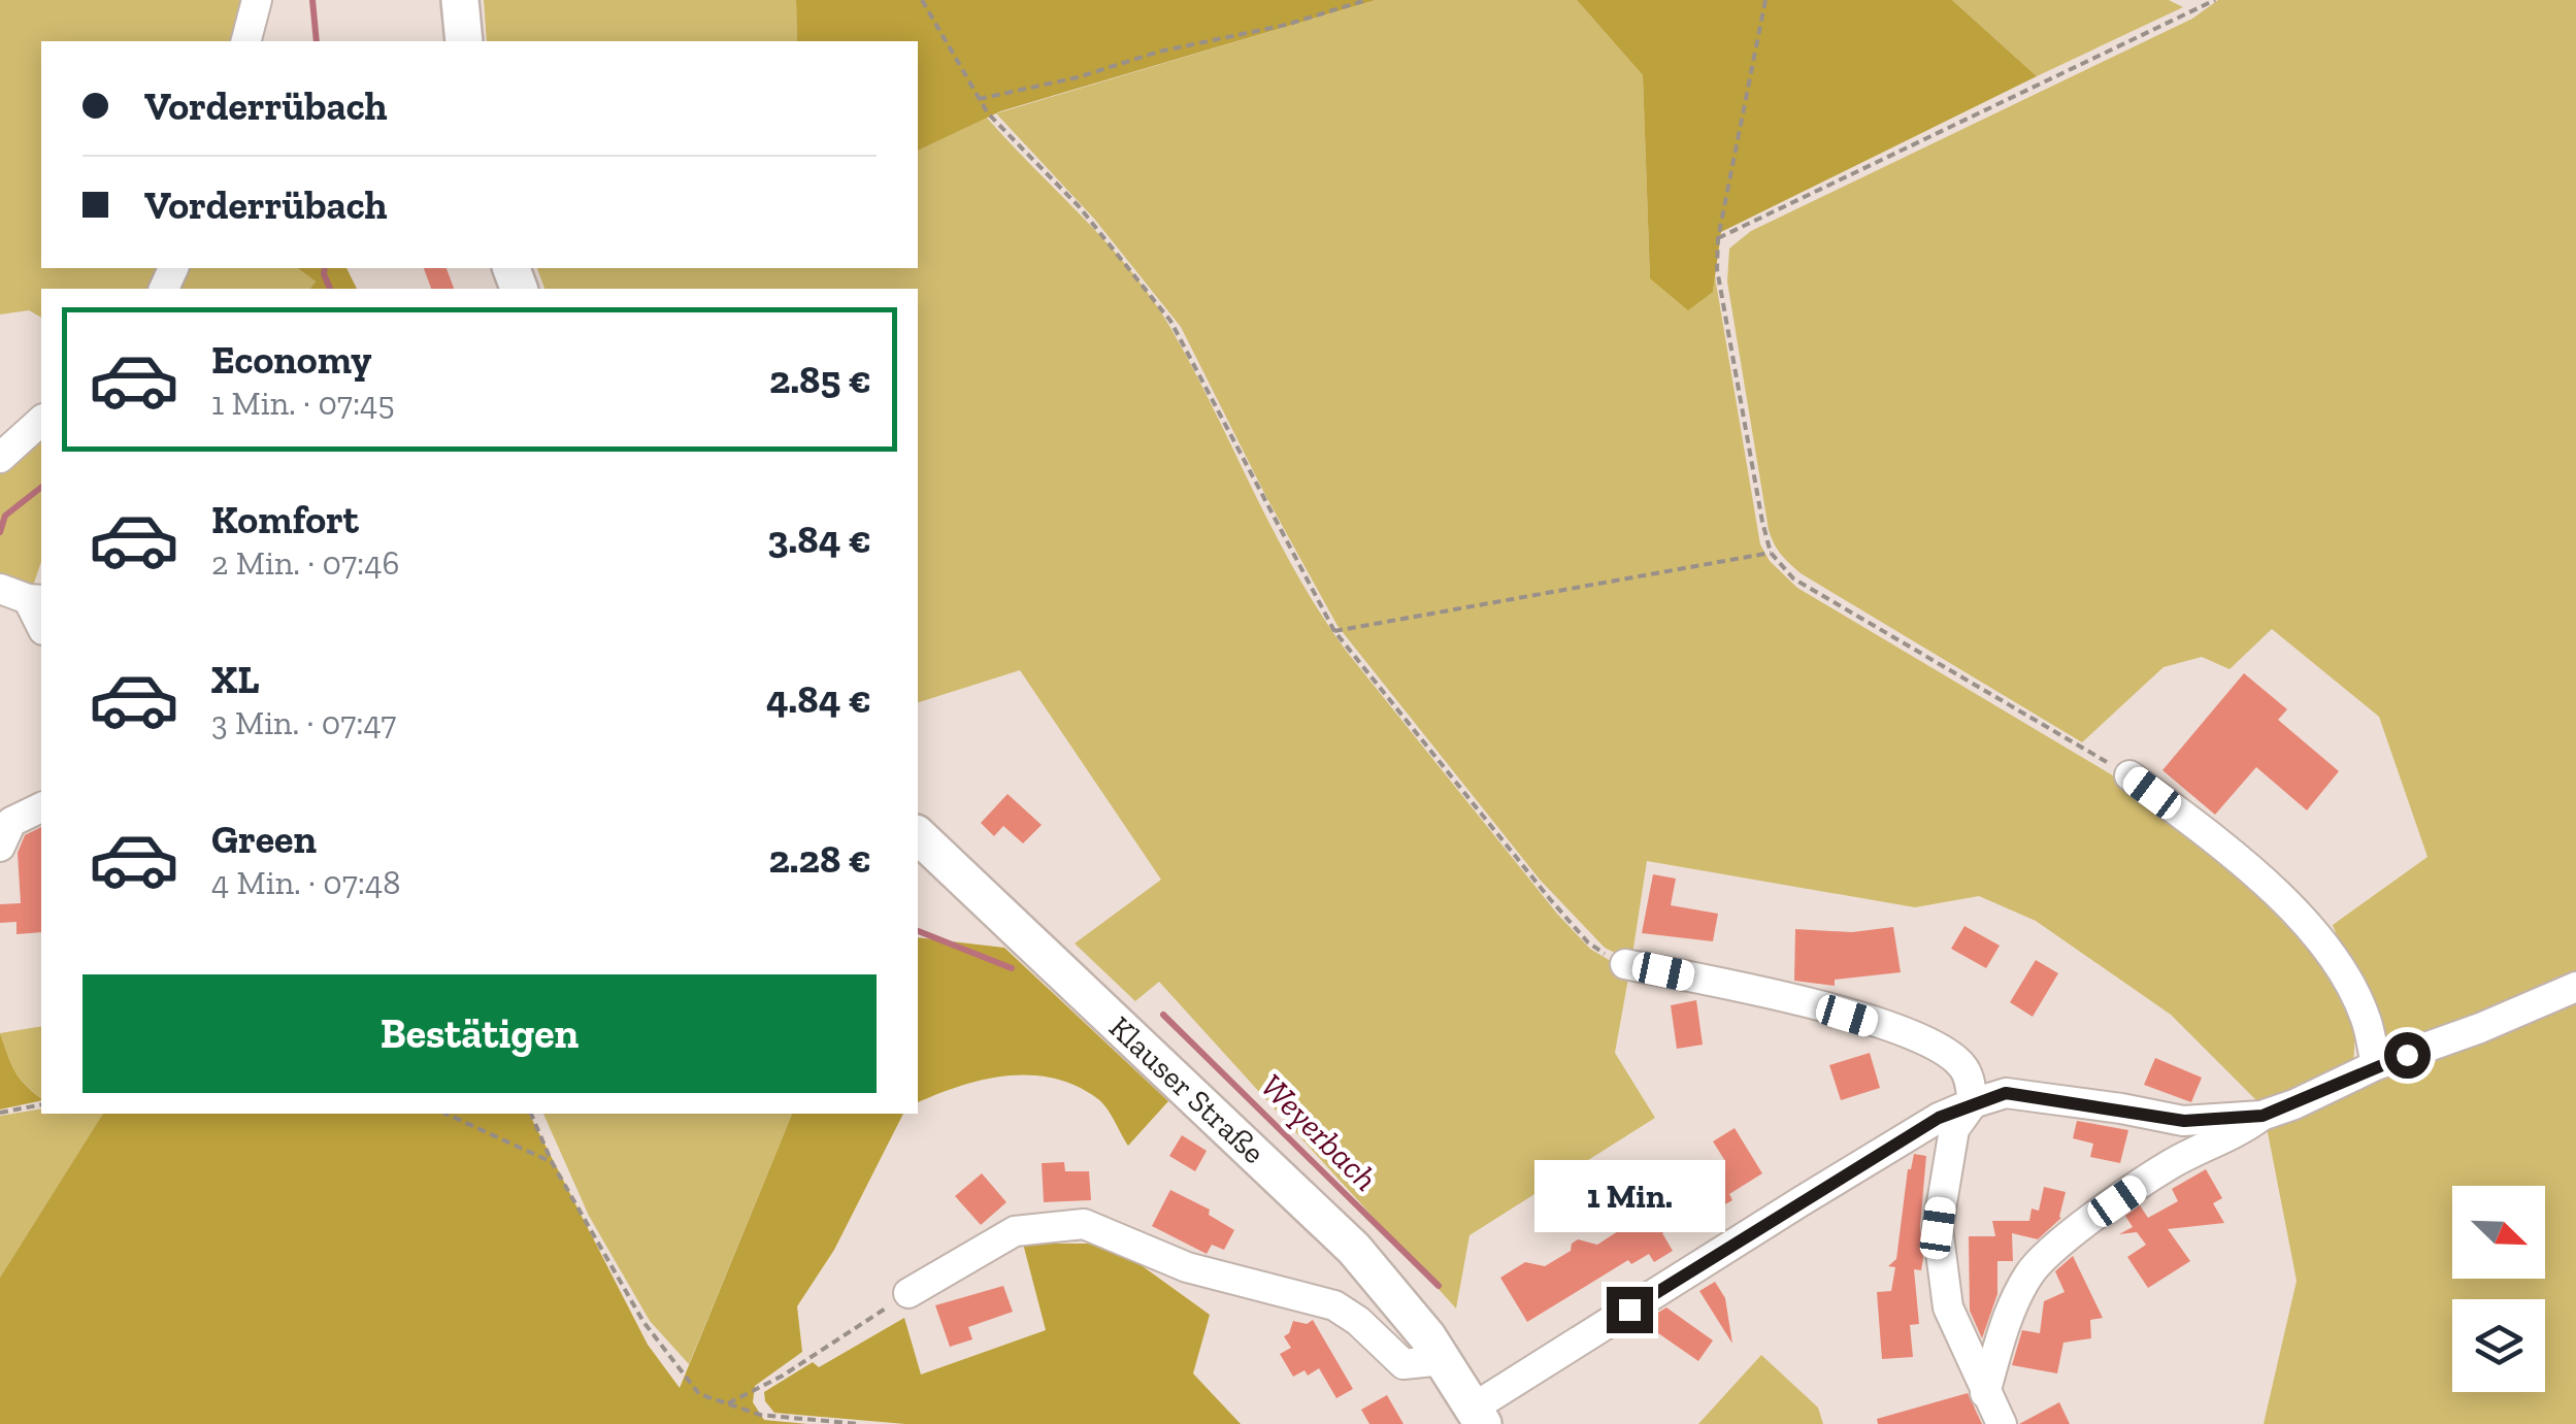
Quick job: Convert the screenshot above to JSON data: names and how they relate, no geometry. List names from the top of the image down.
{
  "streets": {
    "main road": ["Klauser Straße"]
  },
  "water": ["Weyerbach"],
  "north": "bottom right",
  "page": {
    "banner": ["Vorderrübach", "Vorderrübach"],
    "list": [
      {
        "name": "Economy",
        "note": "1 Min. · 07:45",
        "value": "2.85 €"
      },
      {
        "name": "Komfort",
        "note": "2 Min. · 07:46",
        "value": "3.84 €"
      },
      {
        "name": "XL",
        "note": "3 Min. · 07:47",
        "value": "4.84 €"
      },
      {
        "name": "Green",
        "note": "4 Min. · 07:48",
        "value": "2.28 €"
      }
    ],
    "buttons": "Bestätigen",
    "bubble": "1 Min."
  }
}
